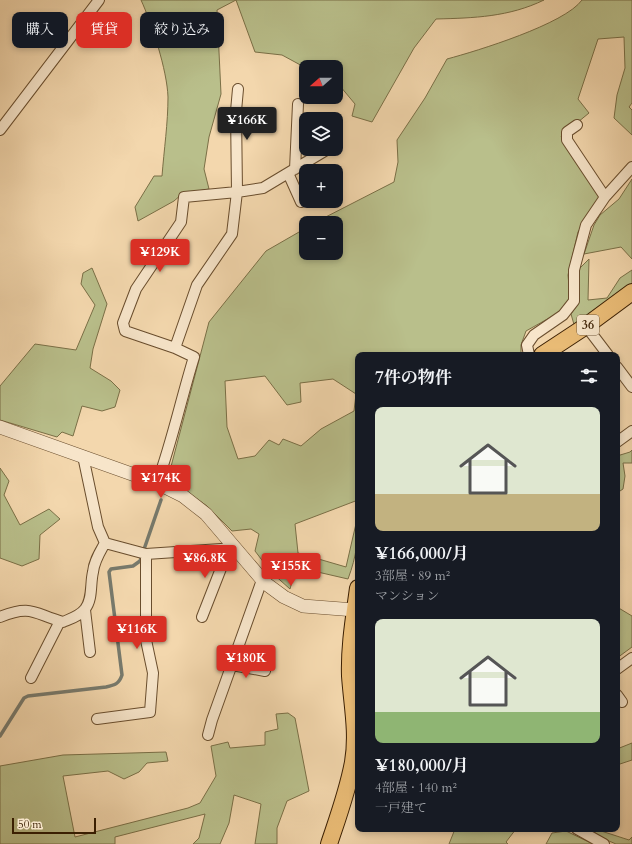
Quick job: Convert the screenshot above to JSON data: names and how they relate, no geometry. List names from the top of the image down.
{
  "streets": {
    "main road": ["36"]
  },
  "scale_bar": "50 m",
  "north": "left",
  "page": {
    "chip": ["購入", "賃貸", "絞り込み"],
    "map_buttons": ["+", "−"],
    "price": [
      "¥166K",
      "¥129K",
      "¥174K",
      "¥86.8K",
      "¥155K",
      "¥116K",
      "¥180K"
    ],
    "heading": "7件の物件",
    "list": [
      {
        "name": "¥166,000/月",
        "note": "3部屋 · 89 m² · マンション"
      },
      {
        "name": "¥180,000/月",
        "note": "4部屋 · 140 m² · 一戸建て"
      }
    ],
    "scale": "50 m"
  }
}
